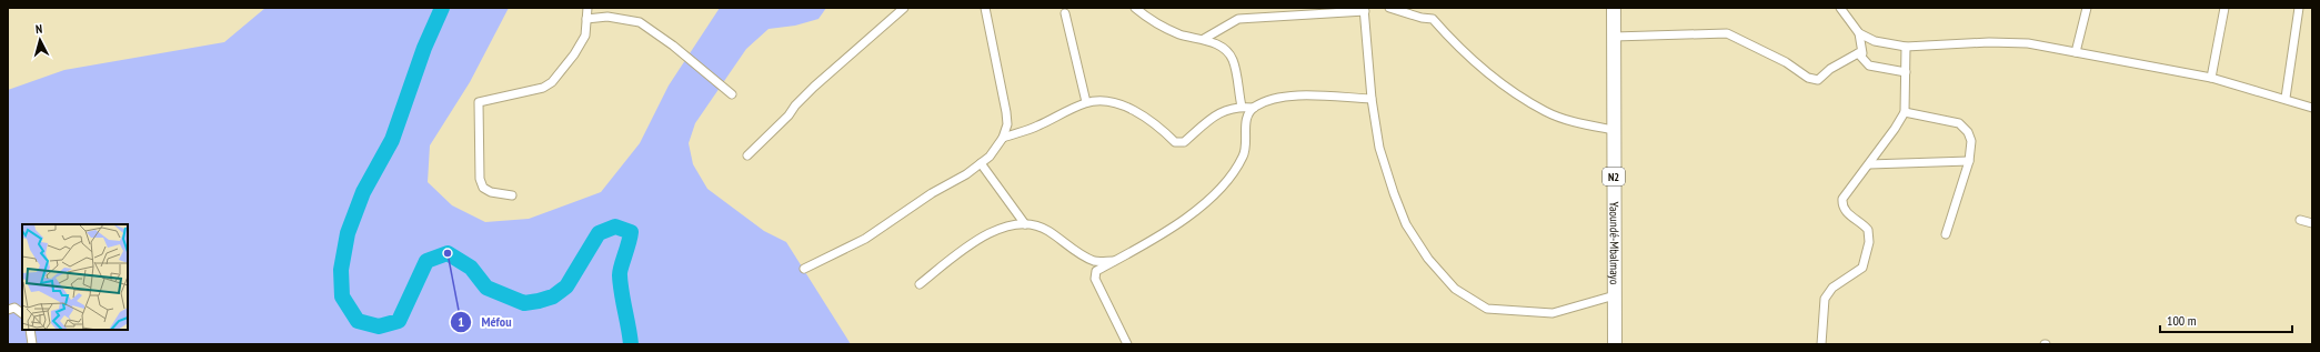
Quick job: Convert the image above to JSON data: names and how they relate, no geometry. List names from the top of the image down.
{
  "streets": {
    "highway": ["N2", "Yaoundé-Mbalmayo"]
  },
  "places": ["Méfou"],
  "scale_bar": "100 m",
  "north": "top"
}
